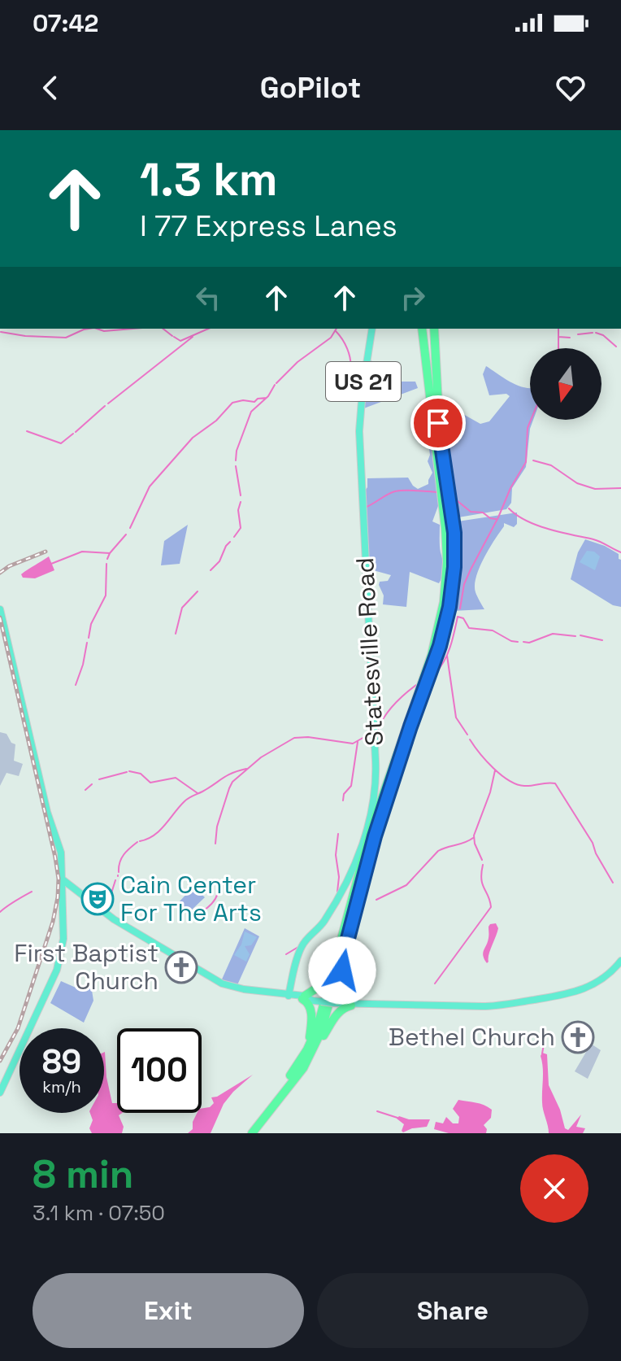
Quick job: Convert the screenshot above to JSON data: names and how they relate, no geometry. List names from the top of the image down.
{
  "streets": {
    "main road": ["US 21", "Statesville Road"]
  },
  "places": {
    "theatre": ["Cain Center For The Arts"],
    "church": ["First Baptist Church", "Bethel Church"]
  },
  "north": "bottom",
  "page": {
    "status": "07:42",
    "header": "GoPilot",
    "turn": ["1.3 km", "I 77 Express Lanes"],
    "speed": "89 km/h",
    "limit": "100",
    "heading": ["8 min", "3.1 km · 07:50"],
    "buttons": ["Exit", "Share"]
  }
}
